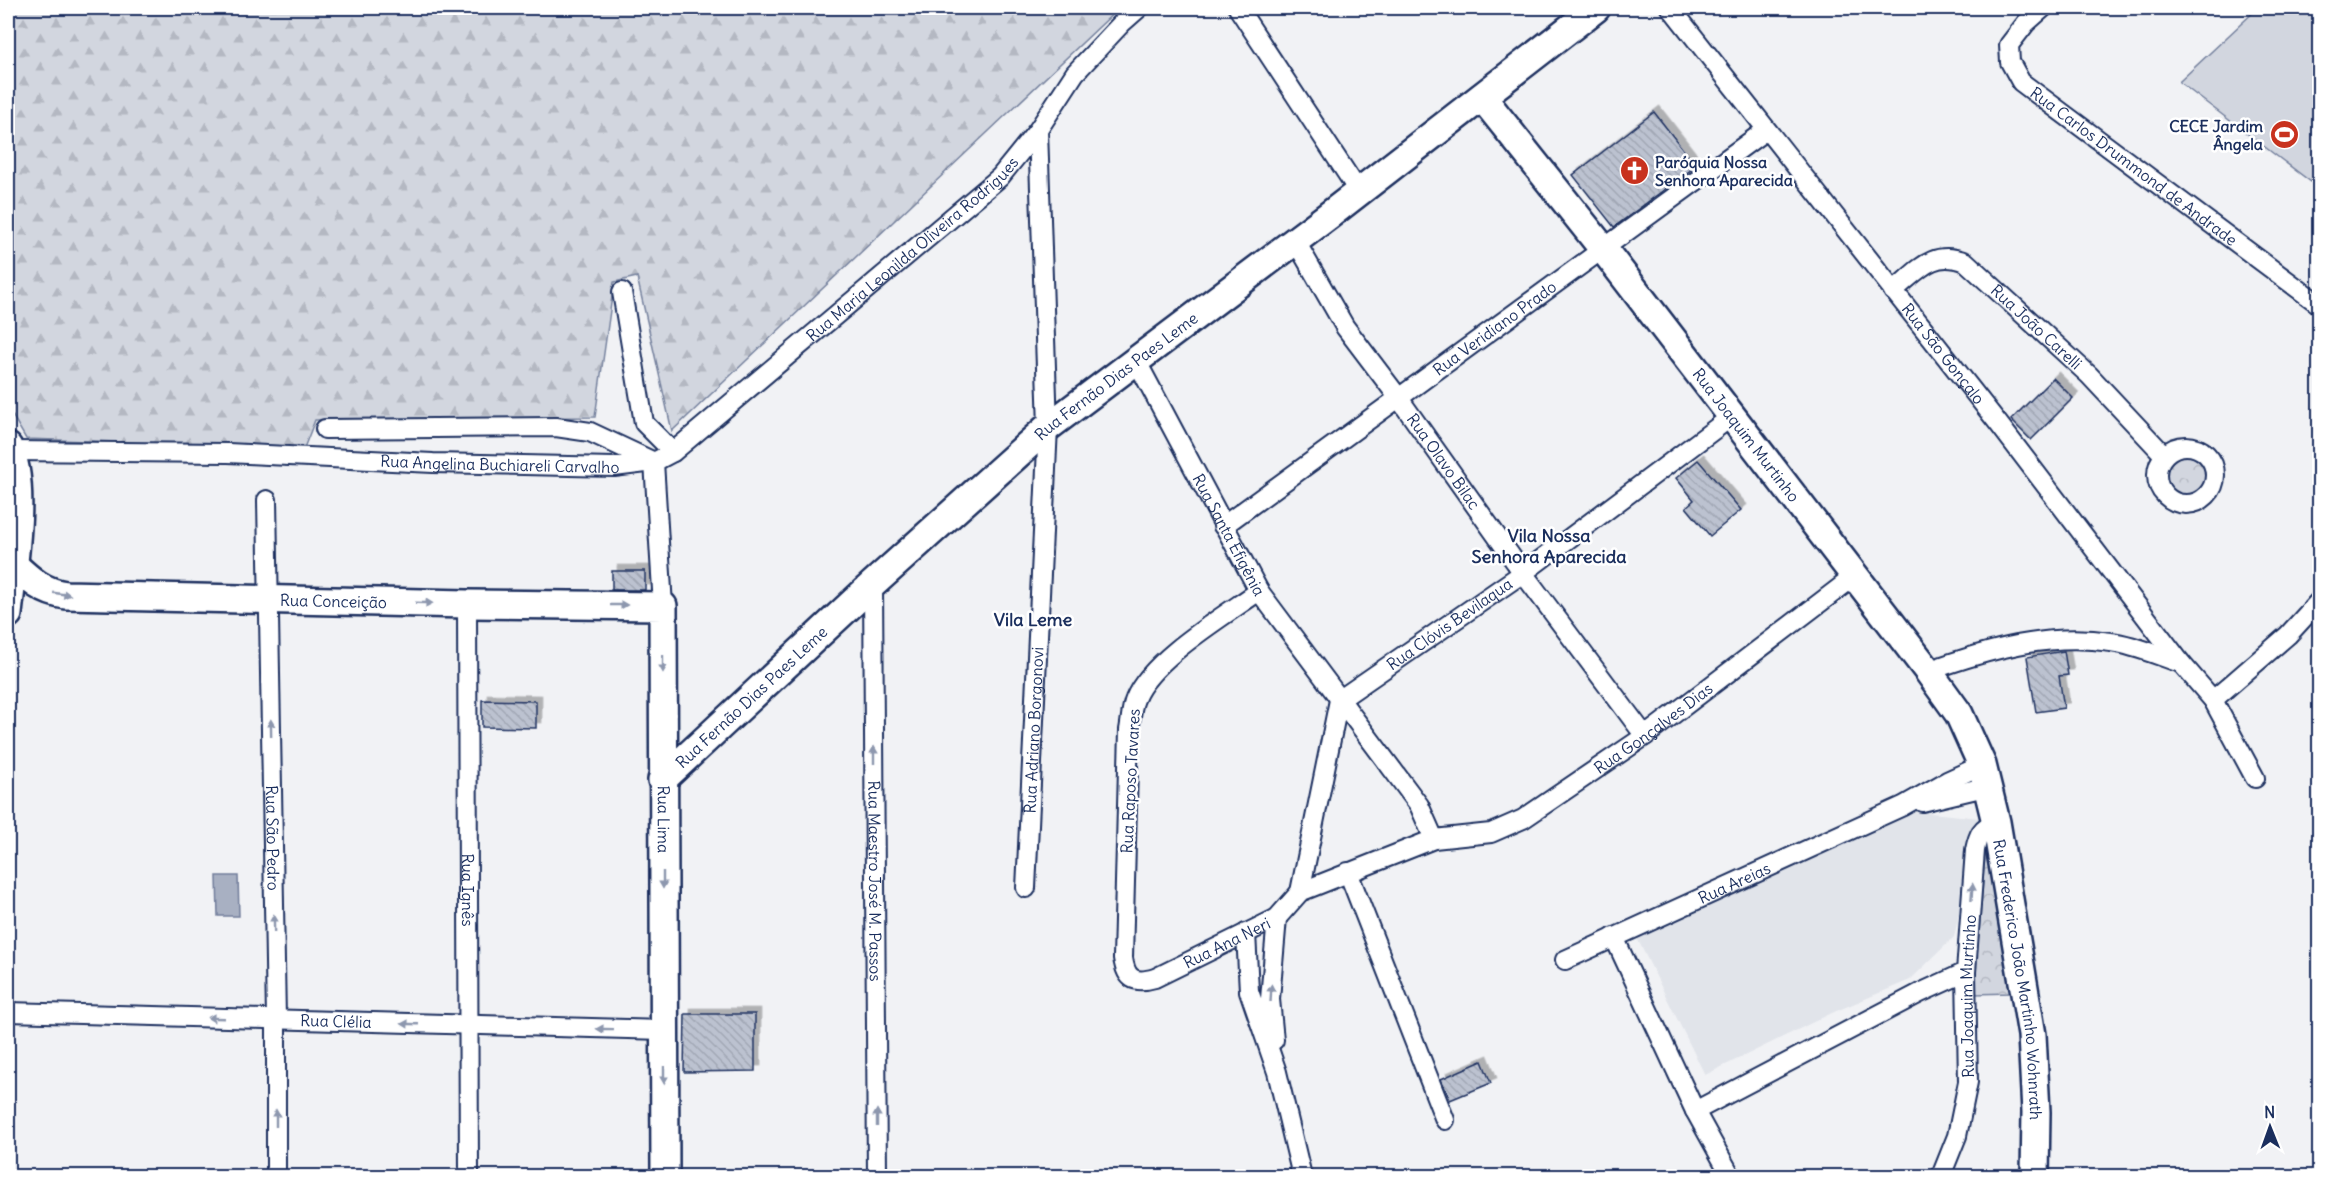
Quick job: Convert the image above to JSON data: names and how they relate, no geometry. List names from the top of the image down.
{
  "streets": {
    "main road": [
      "Rua Fernão Dias Paes Leme",
      "Rua Joaquim Murtinho",
      "Rua Conceição",
      "Rua Lima",
      "Rua Frederico João Martinho Wohnrath"
    ],
    "street": [
      "Rua Carlos Drummond de Andrade",
      "Rua Maria Leonilda Oliveira Rodrigues",
      "Rua João Carelli",
      "Rua Veridiano Prado",
      "Rua São Gonçalo",
      "Rua Olavo Bilac",
      "Rua Angelina Buchiareli Carvalho",
      "Rua Santa Efigênia",
      "Rua Clóvis Bevilaqua",
      "Rua Gonçalves Dias",
      "Rua Adriano Borgonovi",
      "Rua Raposo Tavares",
      "Rua São Pedro",
      "Rua Maestro José M. Passos",
      "Rua Areias",
      "Rua Ignês",
      "Rua Ana Neri",
      "Rua Clélia"
    ]
  },
  "crossings": [
    ["Rua Maria Leonilda Oliveira Rodrigues", "Rua Angelina Buchiareli Carvalho"],
    ["Rua Maria Leonilda Oliveira Rodrigues", "Rua Adriano Borgonovi"],
    ["Rua Maria Leonilda Oliveira Rodrigues", "Rua Lima"],
    ["Rua João Carelli", "Rua São Gonçalo"],
    ["Rua Veridiano Prado", "Rua São Gonçalo"],
    ["Rua Veridiano Prado", "Rua Joaquim Murtinho"],
    ["Rua Veridiano Prado", "Rua Olavo Bilac"],
    ["Rua Veridiano Prado", "Rua Santa Efigênia"],
    ["Rua Fernão Dias Paes Leme", "Rua Joaquim Murtinho"],
    ["Rua Fernão Dias Paes Leme", "Rua Olavo Bilac"],
    ["Rua Fernão Dias Paes Leme", "Rua Santa Efigênia"],
    ["Rua Fernão Dias Paes Leme", "Rua Adriano Borgonovi"],
    ["Rua Fernão Dias Paes Leme", "Rua Lima"],
    ["Rua Fernão Dias Paes Leme", "Rua Maestro José M. Passos"],
    ["Rua Joaquim Murtinho", "Rua Clóvis Bevilaqua"],
    ["Rua Joaquim Murtinho", "Rua Gonçalves Dias"],
    ["Rua Joaquim Murtinho", "Rua Areias"],
    ["Rua Joaquim Murtinho", "Rua Frederico João Martinho Wohnrath"],
    ["Rua Olavo Bilac", "Rua Clóvis Bevilaqua"],
    ["Rua Olavo Bilac", "Rua Gonçalves Dias"],
    ["Rua Angelina Buchiareli Carvalho", "Rua Lima"],
    ["Rua Santa Efigênia", "Rua Clóvis Bevilaqua"],
    ["Rua Santa Efigênia", "Rua Gonçalves Dias"],
    ["Rua Santa Efigênia", "Rua Raposo Tavares"],
    ["Rua Santa Efigênia", "Rua Ana Neri"],
    ["Rua Conceição", "Rua Lima"],
    ["Rua Conceição", "Rua São Pedro"],
    ["Rua Conceição", "Rua Ignês"],
    ["Rua Gonçalves Dias", "Rua Ana Neri"],
    ["Rua Raposo Tavares", "Rua Ana Neri"],
    ["Rua Lima", "Rua Clélia"],
    ["Rua São Pedro", "Rua Clélia"],
    ["Rua Areias", "Rua Frederico João Martinho Wohnrath"],
    ["Rua Ignês", "Rua Clélia"]
  ],
  "one_way": [
    "Rua Conceição",
    "Rua Lima",
    "Rua São Pedro",
    "Rua Maestro José M. Passos",
    "Rua Clélia"
  ],
  "districts": ["Vila Nossa Senhora Aparecida", "Vila Leme"],
  "places": {
    "sports": ["CECE Jardim Ângela"],
    "church": ["Paróquia Nossa Senhora Aparecida"]
  },
  "north": "top"
}
